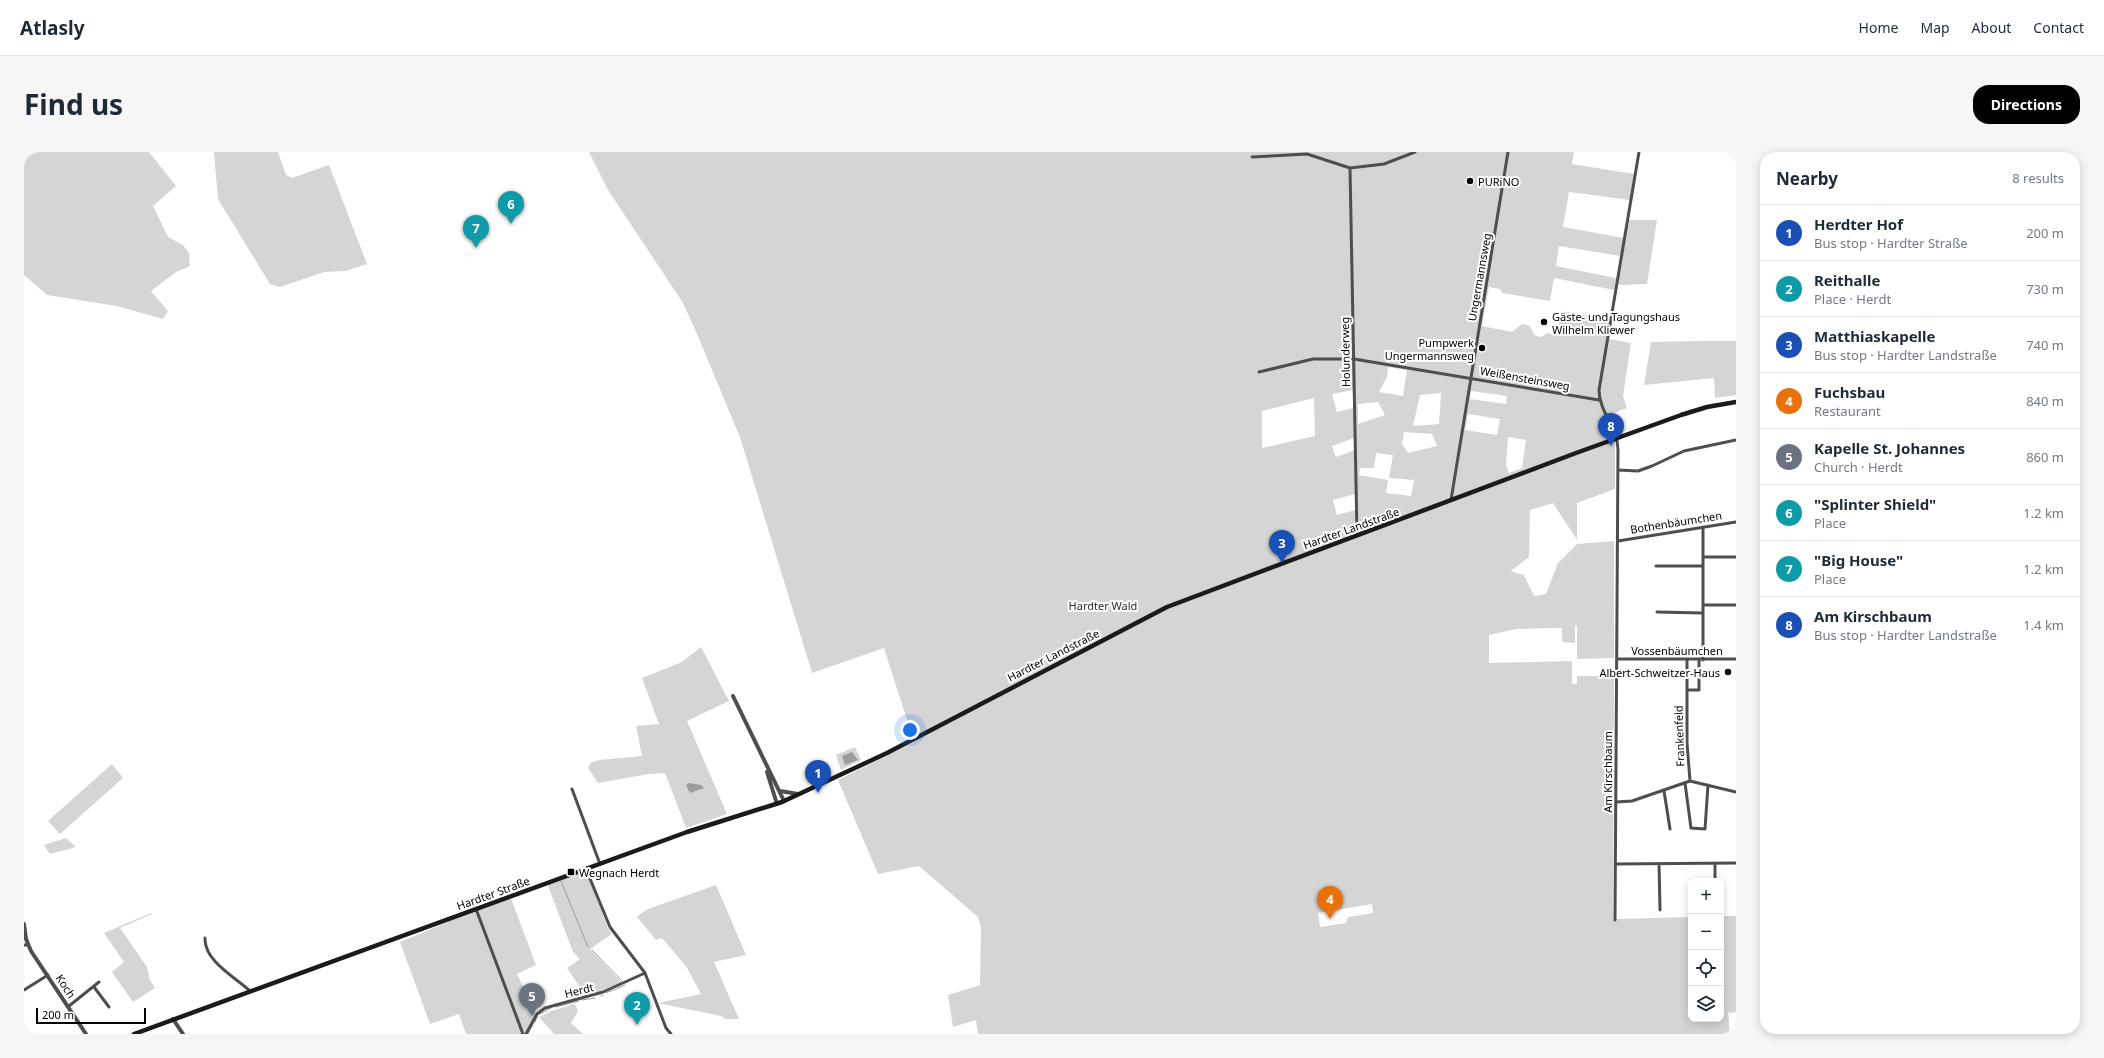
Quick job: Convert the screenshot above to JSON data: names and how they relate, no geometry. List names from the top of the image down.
{
  "streets": {
    "main road": ["Hardter Landstraße", "Hardter Straße"],
    "street": [
      "Ungermannsweg",
      "Holunderweg",
      "Weißensteinsweg",
      "Bothenbäumchen",
      "Vossenbäumchen",
      "Frankenfeld",
      "Am Kirschbaum",
      "Koch",
      "Herdt"
    ]
  },
  "crossings": [
    ["Ungermannsweg", "Weißensteinsweg"],
    ["Ungermannsweg", "Hardter Landstraße"],
    ["Holunderweg", "Weißensteinsweg"],
    ["Holunderweg", "Hardter Landstraße"],
    ["Weißensteinsweg", "Am Kirschbaum"],
    ["Bothenbäumchen", "Am Kirschbaum"],
    ["Hardter Landstraße", "Am Kirschbaum"],
    ["Hardter Landstraße", "Hardter Straße"],
    ["Vossenbäumchen", "Frankenfeld"],
    ["Vossenbäumchen", "Am Kirschbaum"]
  ],
  "parks": ["Hardter Wald"],
  "places": {
    "other": [
      "PURiNO",
      "Gäste- und Tagungshaus Wilhelm Kliewer",
      "Pumpwerk Ungermannsweg",
      "Albert-Schweitzer-Haus"
    ],
    "transit": ["Wegnach Herdt"]
  },
  "scale_bar": "200 m",
  "page": {
    "header": "Atlasly",
    "nav": [
      "Home",
      "Map",
      "About",
      "Contact"
    ],
    "title": "Find us",
    "buttons": "Directions",
    "heading": ["Nearby", "8 results"],
    "pins": [
      "6",
      "7",
      "8",
      "3",
      "1",
      "4",
      "5",
      "2"
    ],
    "list": [
      {
        "mark": "1",
        "name": "Herdter Hof",
        "note": "Bus stop · Hardter Straße",
        "value": "200 m"
      },
      {
        "mark": "2",
        "name": "Reithalle",
        "note": "Place · Herdt",
        "value": "730 m"
      },
      {
        "mark": "3",
        "name": "Matthiaskapelle",
        "note": "Bus stop · Hardter Landstraße",
        "value": "740 m"
      },
      {
        "mark": "4",
        "name": "Fuchsbau",
        "note": "Restaurant",
        "value": "840 m"
      },
      {
        "mark": "5",
        "name": "Kapelle St. Johannes",
        "note": "Church · Herdt",
        "value": "860 m"
      },
      {
        "mark": "6",
        "name": "\"Splinter Shield\"",
        "note": "Place",
        "value": "1.2 km"
      },
      {
        "mark": "7",
        "name": "\"Big House\"",
        "note": "Place",
        "value": "1.2 km"
      },
      {
        "mark": "8",
        "name": "Am Kirschbaum",
        "note": "Bus stop · Hardter Landstraße",
        "value": "1.4 km"
      }
    ],
    "map_buttons": ["+", "−"],
    "scale": "200 m"
  }
}
